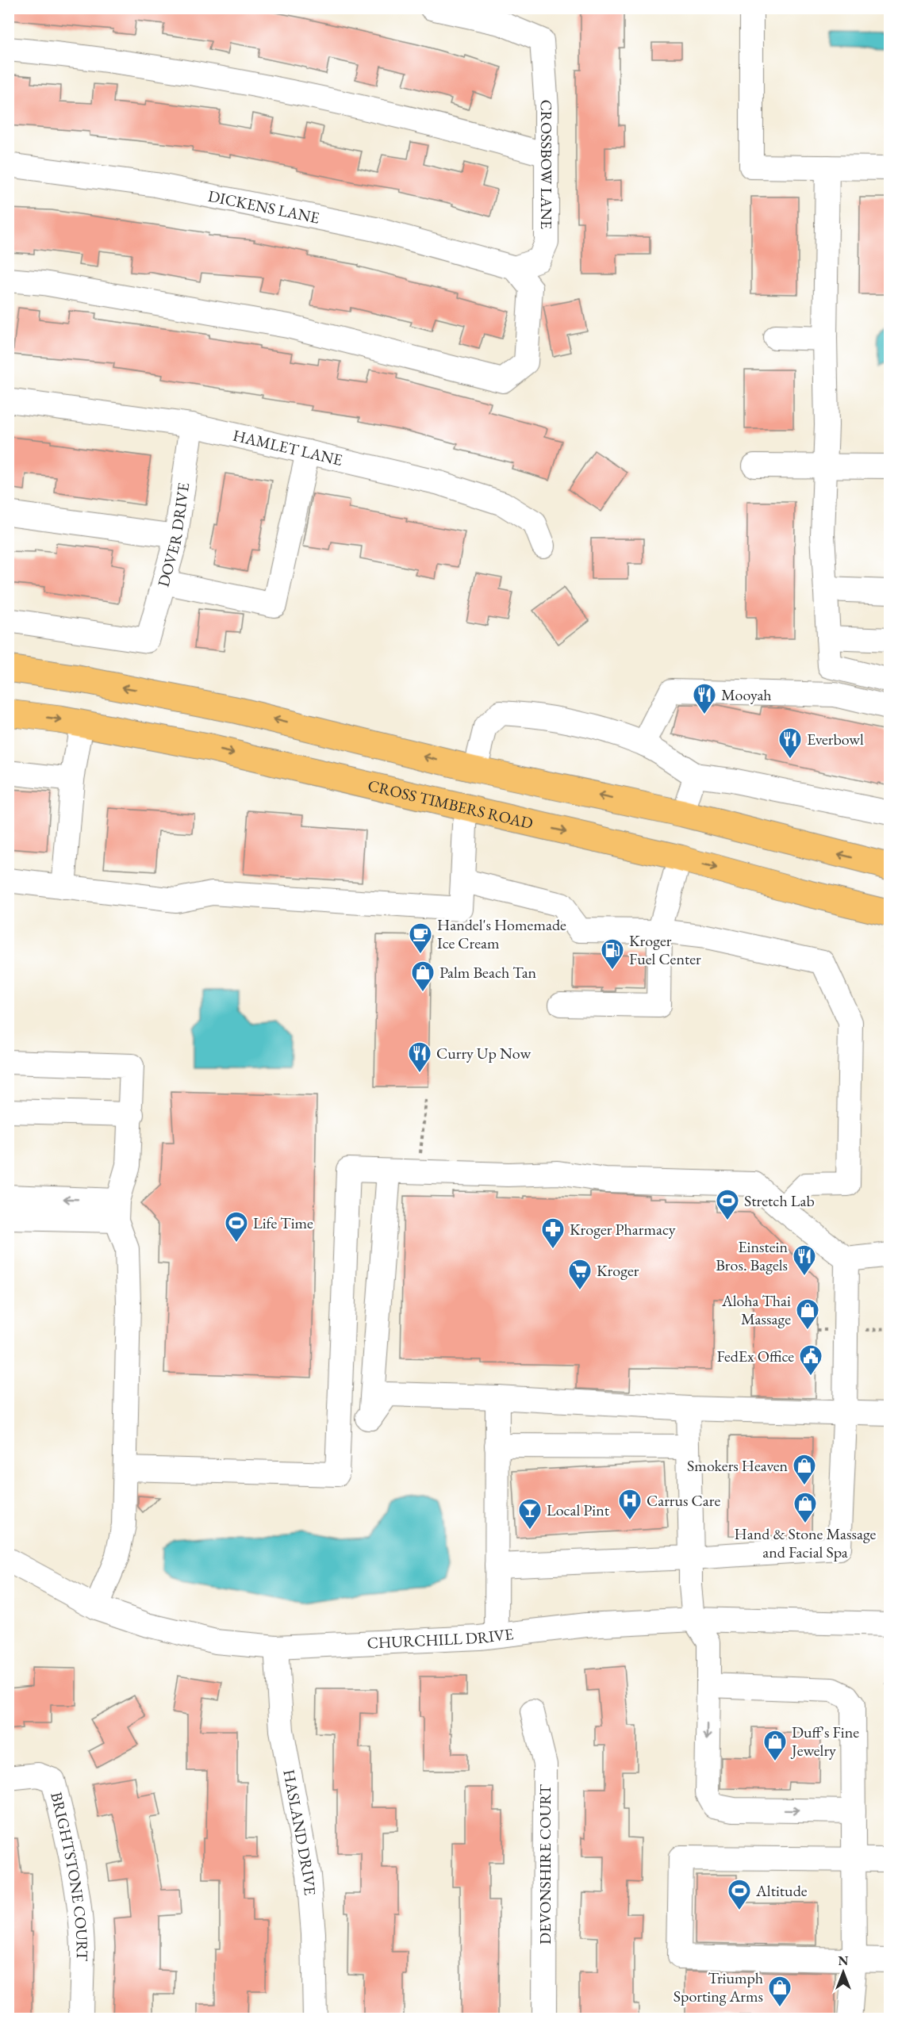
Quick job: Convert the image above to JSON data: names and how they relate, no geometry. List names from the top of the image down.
{
  "streets": {
    "main road": ["CROSS TIMBERS ROAD"],
    "street": [
      "CROSSBOW LANE",
      "DICKENS LANE",
      "HAMLET LANE",
      "DOVER DRIVE",
      "CHURCHILL DRIVE",
      "HASLAND DRIVE",
      "DEVONSHIRE COURT",
      "BRIGHTSTONE COURT"
    ]
  },
  "crossings": [
    ["CROSSBOW LANE", "DICKENS LANE"],
    ["HAMLET LANE", "DOVER DRIVE"],
    ["CHURCHILL DRIVE", "HASLAND DRIVE"]
  ],
  "places": {
    "restaurant": [
      "Mooyah",
      "Everbowl",
      "Curry Up Now",
      "Einstein Bros. Bagels"
    ],
    "cafe": ["Handel's Homemade Ice Cream"],
    "fuel station": ["Kroger Fuel Center"],
    "shop": [
      "Palm Beach Tan",
      "Aloha Thai Massage",
      "Smokers Heaven",
      "Hand & Stone Massage and Facial Spa",
      "Duff's Fine Jewelry",
      "Triumph Sporting Arms"
    ],
    "sports": ["Stretch Lab", "Life Time", "Altitude"],
    "pharmacy": ["Kroger Pharmacy"],
    "supermarket": ["Kroger"],
    "public building": ["FedEx Office"],
    "hospital": ["Carrus Care"],
    "bar": ["Local Pint"]
  },
  "north": "top"
}
